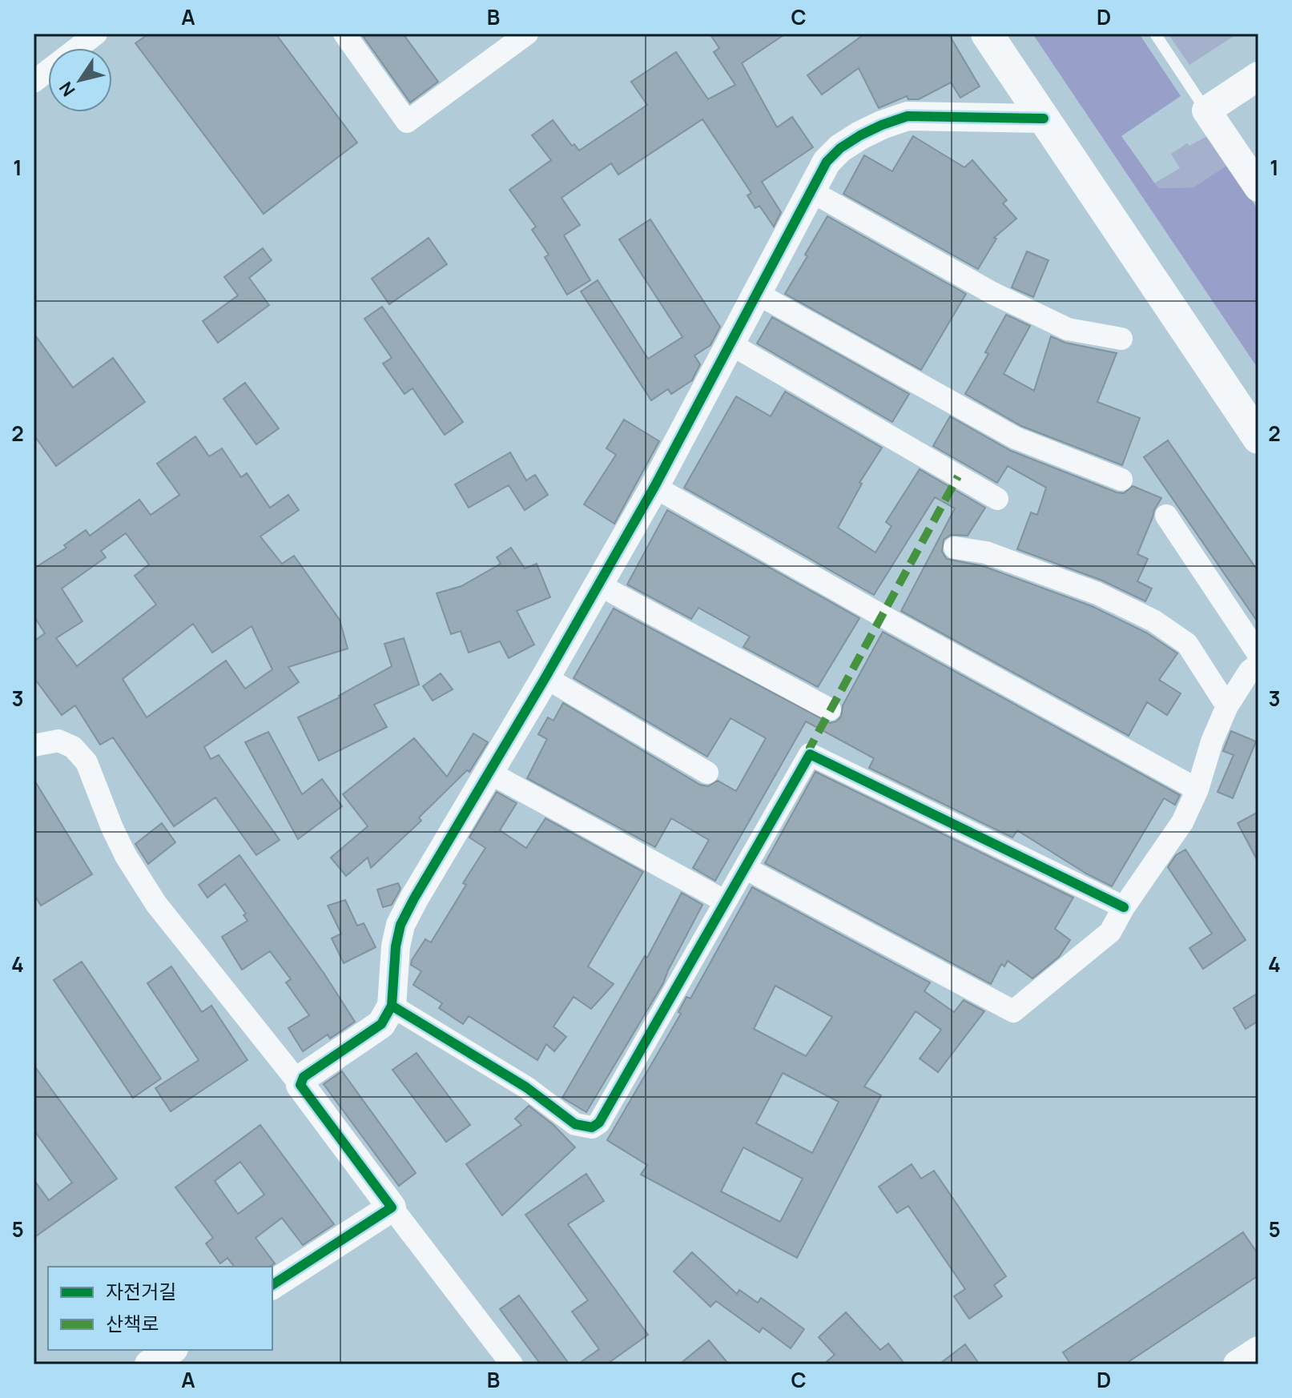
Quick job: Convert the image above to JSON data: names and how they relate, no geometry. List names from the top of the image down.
{
  "legend": ["자전거길", "산책로"],
  "north": "bottom left",
  "grid": {
    "columns": [
      "A",
      "B",
      "C",
      "D"
    ],
    "rows": [
      "1",
      "2",
      "3",
      "4",
      "5"
    ]
  }
}
